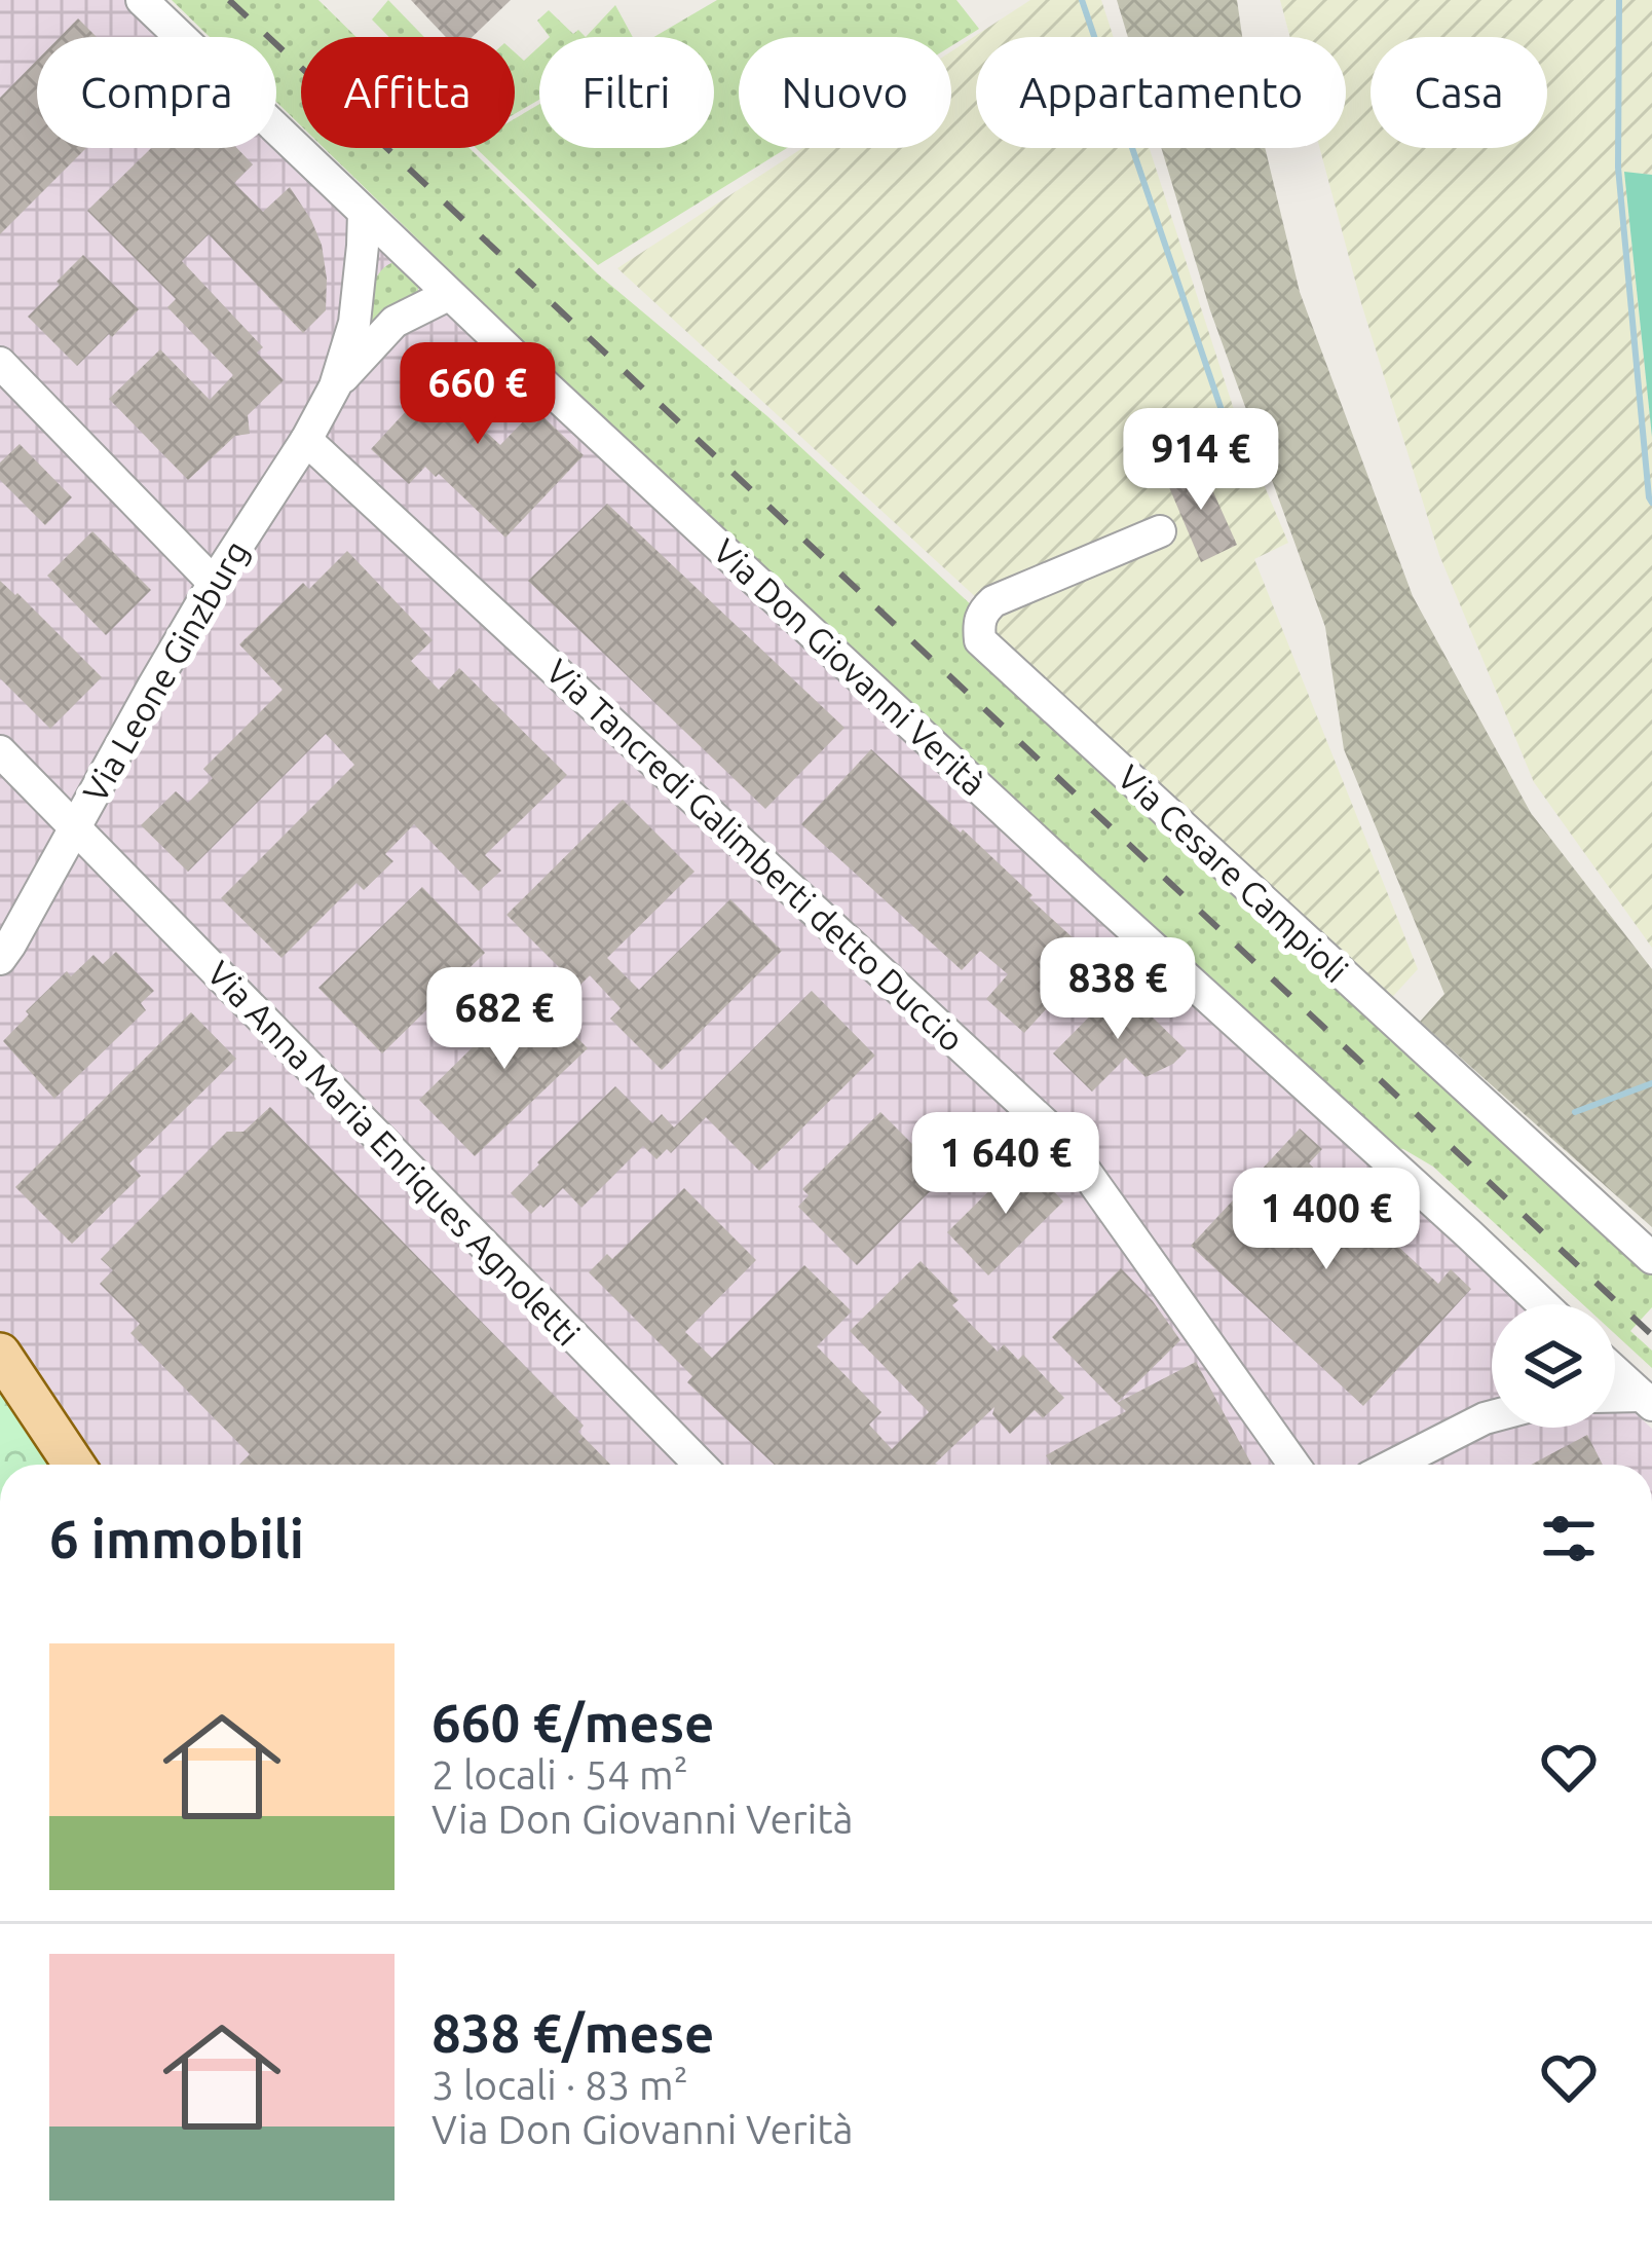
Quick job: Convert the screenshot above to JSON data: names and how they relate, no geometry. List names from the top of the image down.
{
  "streets": {
    "street": [
      "Via Don Giovanni Verità",
      "Via Leone Ginzburg",
      "Via Tancredi Galimberti detto Duccio",
      "Via Cesare Campioli",
      "Via Anna Maria Enriques Agnoletti"
    ]
  },
  "crossings": [
    ["Via Don Giovanni Verità", "Via Leone Ginzburg"],
    ["Via Leone Ginzburg", "Via Tancredi Galimberti detto Duccio"],
    ["Via Leone Ginzburg", "Via Anna Maria Enriques Agnoletti"]
  ],
  "page": {
    "chip": [
      "Compra",
      "Affitta",
      "Filtri",
      "Nuovo",
      "Appartamento",
      "Casa"
    ],
    "price": [
      "660 €",
      "914 €",
      "838 €",
      "682 €",
      "1 640 €",
      "1 400 €"
    ],
    "heading": "6 immobili",
    "list": [
      {
        "name": "660 €/mese",
        "note": "2 locali · 54 m² · Via Don Giovanni Verità"
      },
      {
        "name": "838 €/mese",
        "note": "3 locali · 83 m² · Via Don Giovanni Verità"
      }
    ]
  }
}
